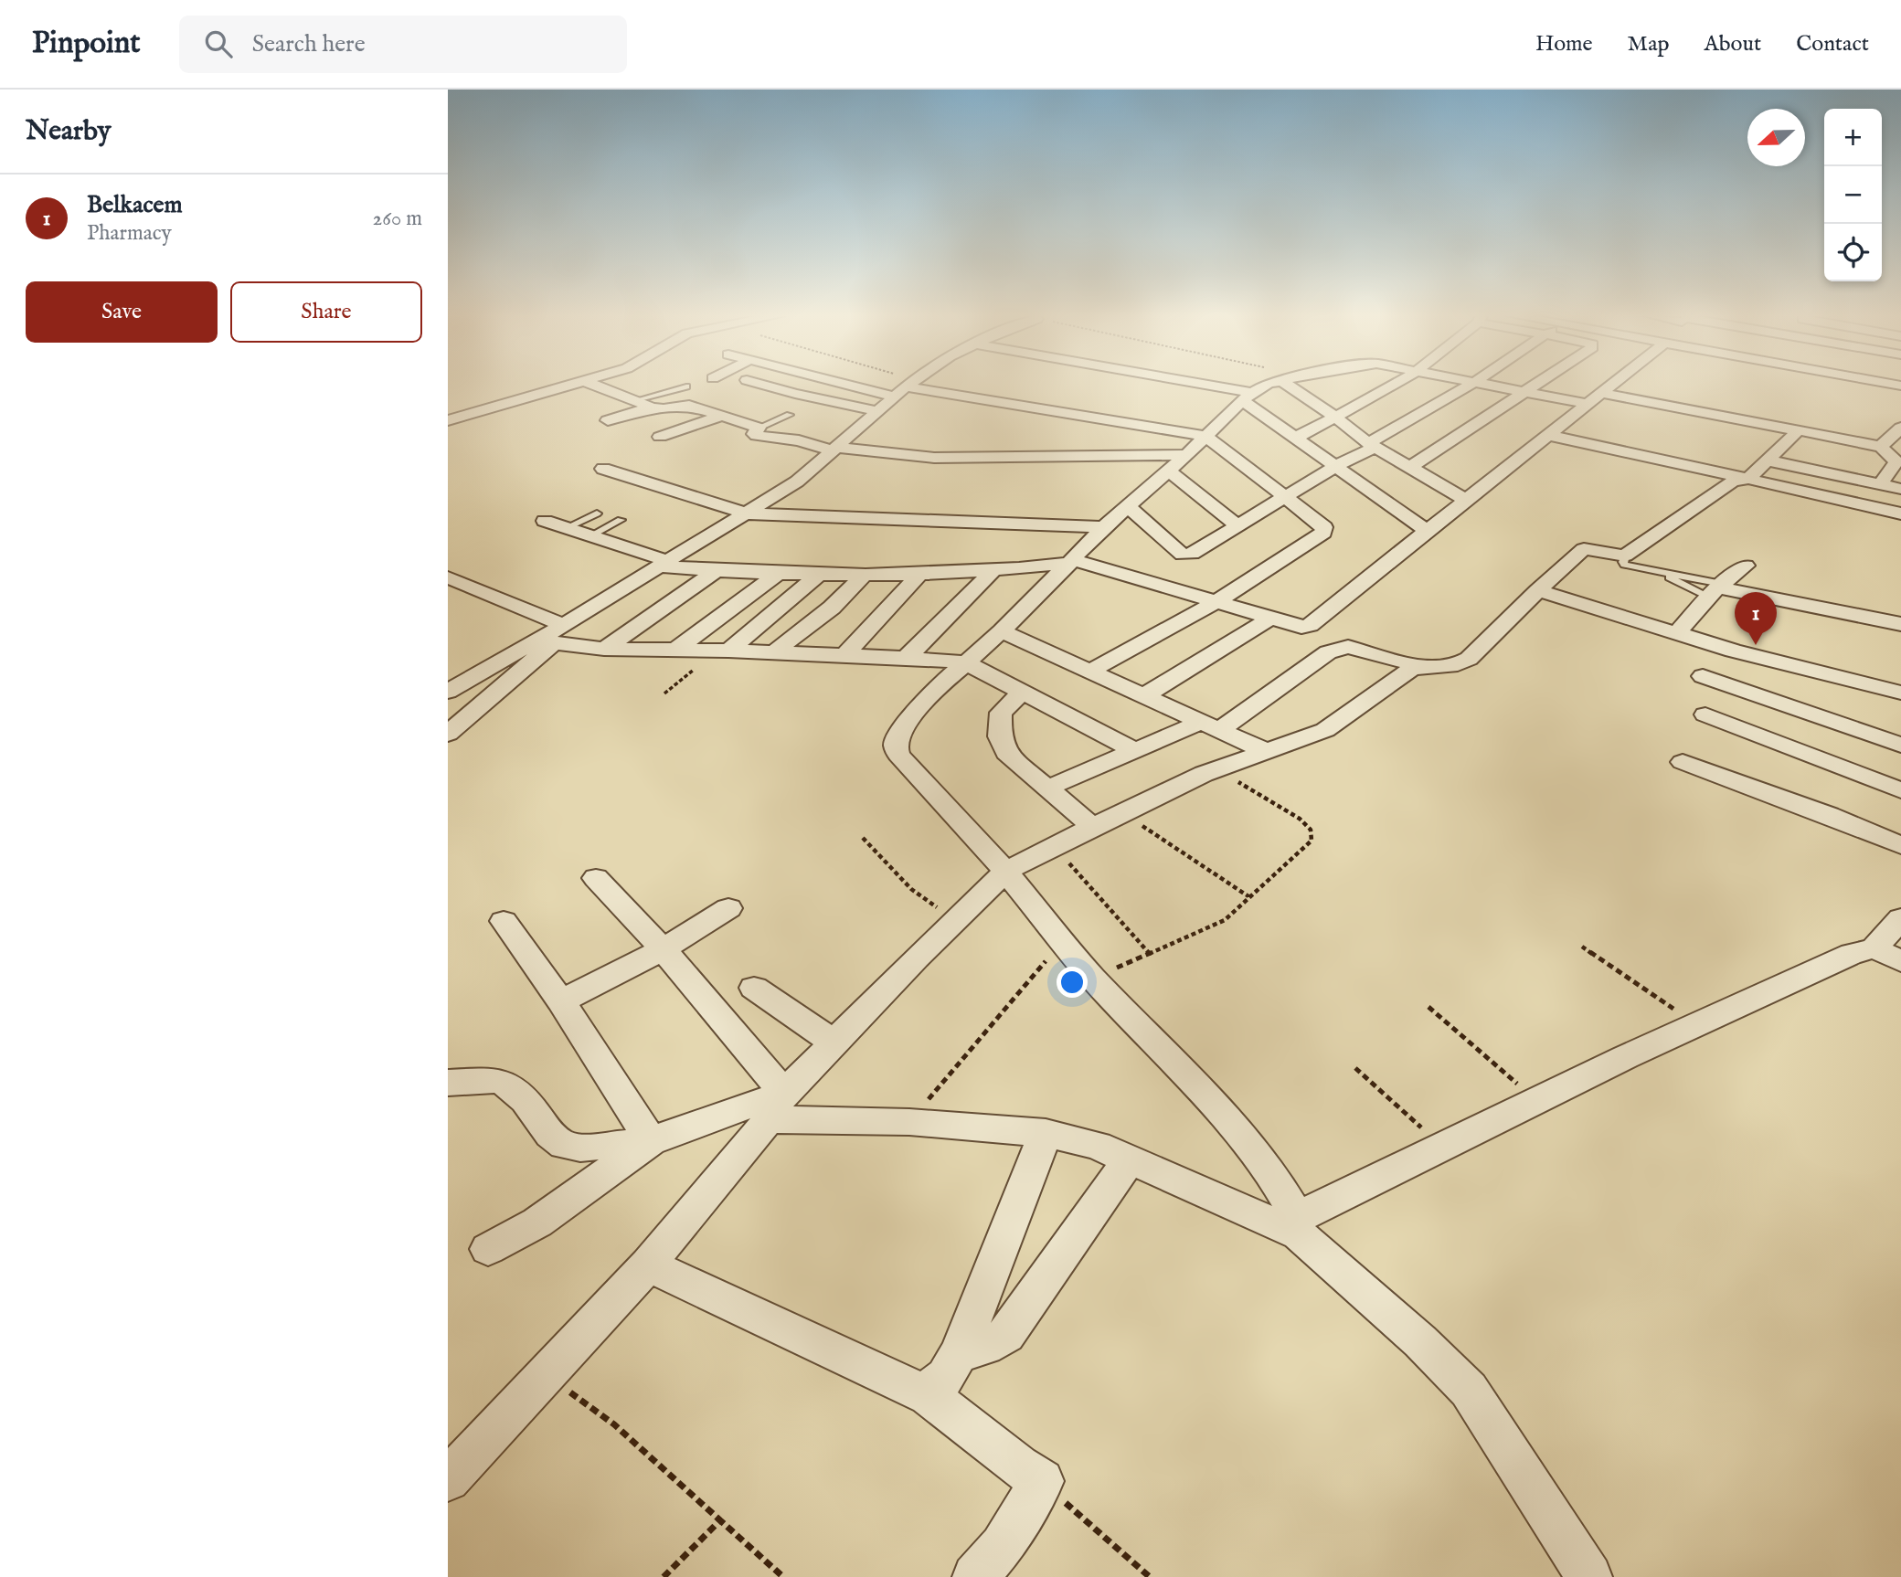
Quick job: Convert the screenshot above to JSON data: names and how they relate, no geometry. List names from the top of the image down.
{
  "north": "left",
  "page": {
    "header": "Pinpoint",
    "search": "Search here",
    "nav": [
      "Home",
      "Map",
      "About",
      "Contact"
    ],
    "heading": "Nearby",
    "map_buttons": ["+", "−"],
    "list": [
      {
        "mark": "1",
        "name": "Belkacem",
        "note": "Pharmacy",
        "value": "260 m"
      }
    ],
    "buttons": ["Save", "Share"],
    "pins": "1"
  }
}
